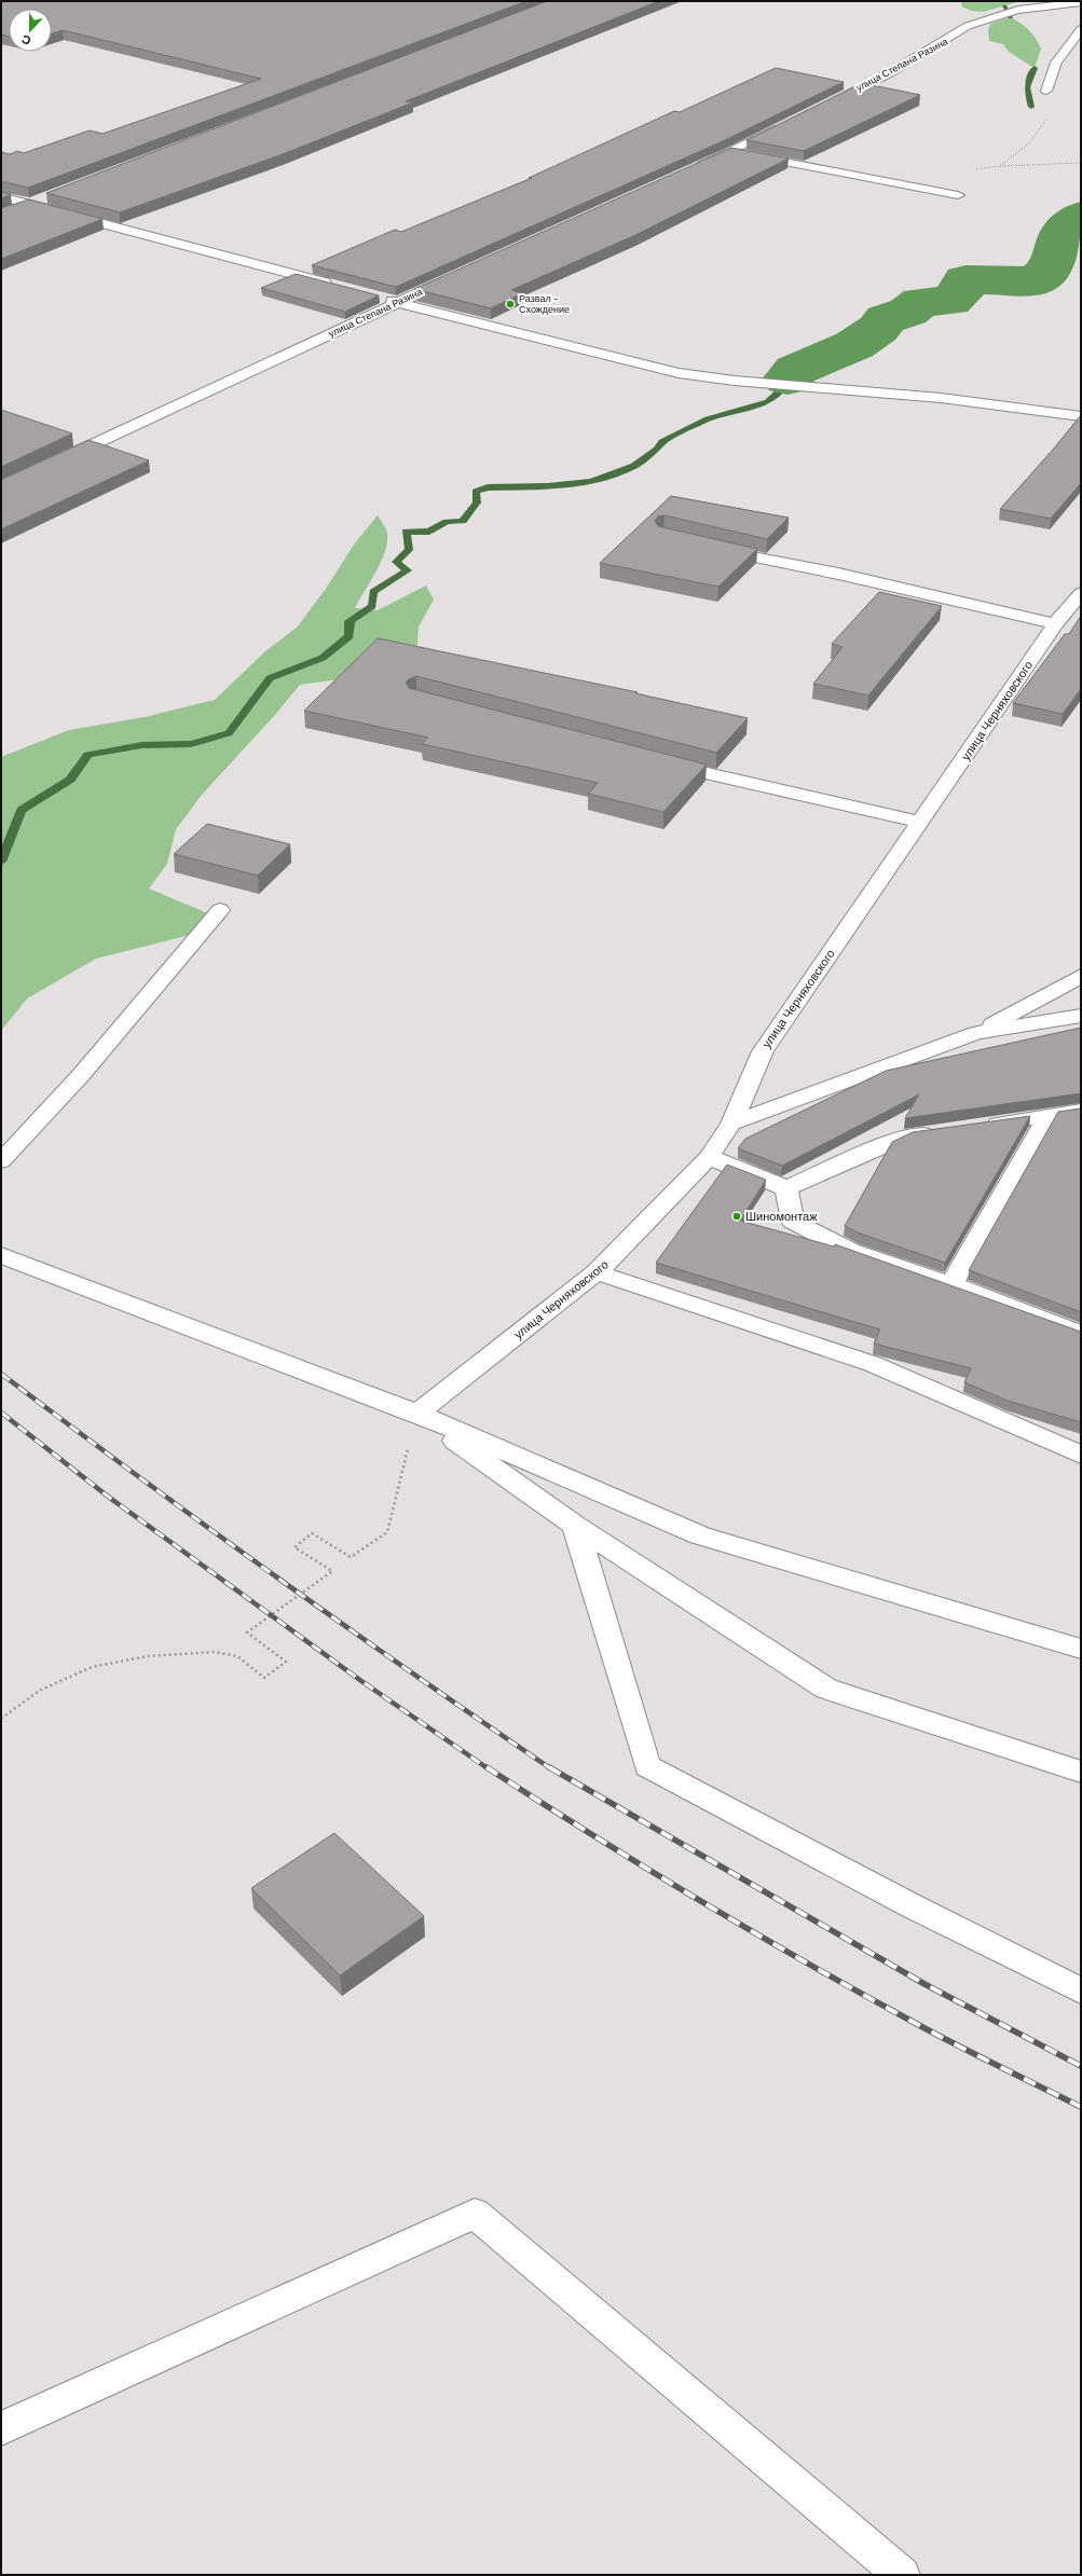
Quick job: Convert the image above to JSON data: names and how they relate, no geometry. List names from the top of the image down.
{
  "streets": {
    "street": ["улица Степана Разина", "улица Черняховского"]
  },
  "places": ["Развал - Схождение", "Шиномонтаж"],
  "north": "bottom"
}
